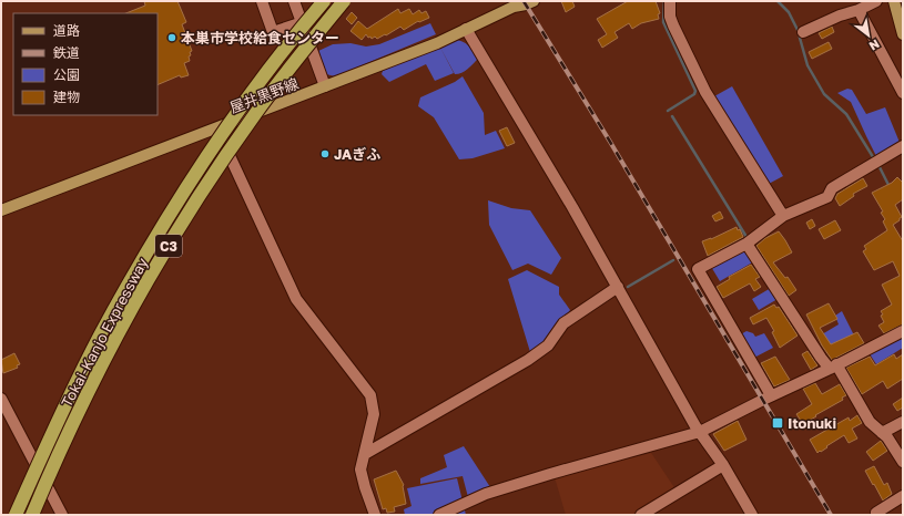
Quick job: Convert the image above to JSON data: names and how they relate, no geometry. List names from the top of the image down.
{
  "streets": {
    "highway": ["C3", "Tokai-Kanjo Expressway"],
    "main road": ["屋井黒野線"]
  },
  "places": {
    "other": ["本巣市学校給食センター", "JAぎふ"],
    "transit": ["Itonuki"]
  },
  "legend": [
    "道路",
    "鉄道",
    "公園",
    "建物"
  ],
  "north": "bottom right"
}
